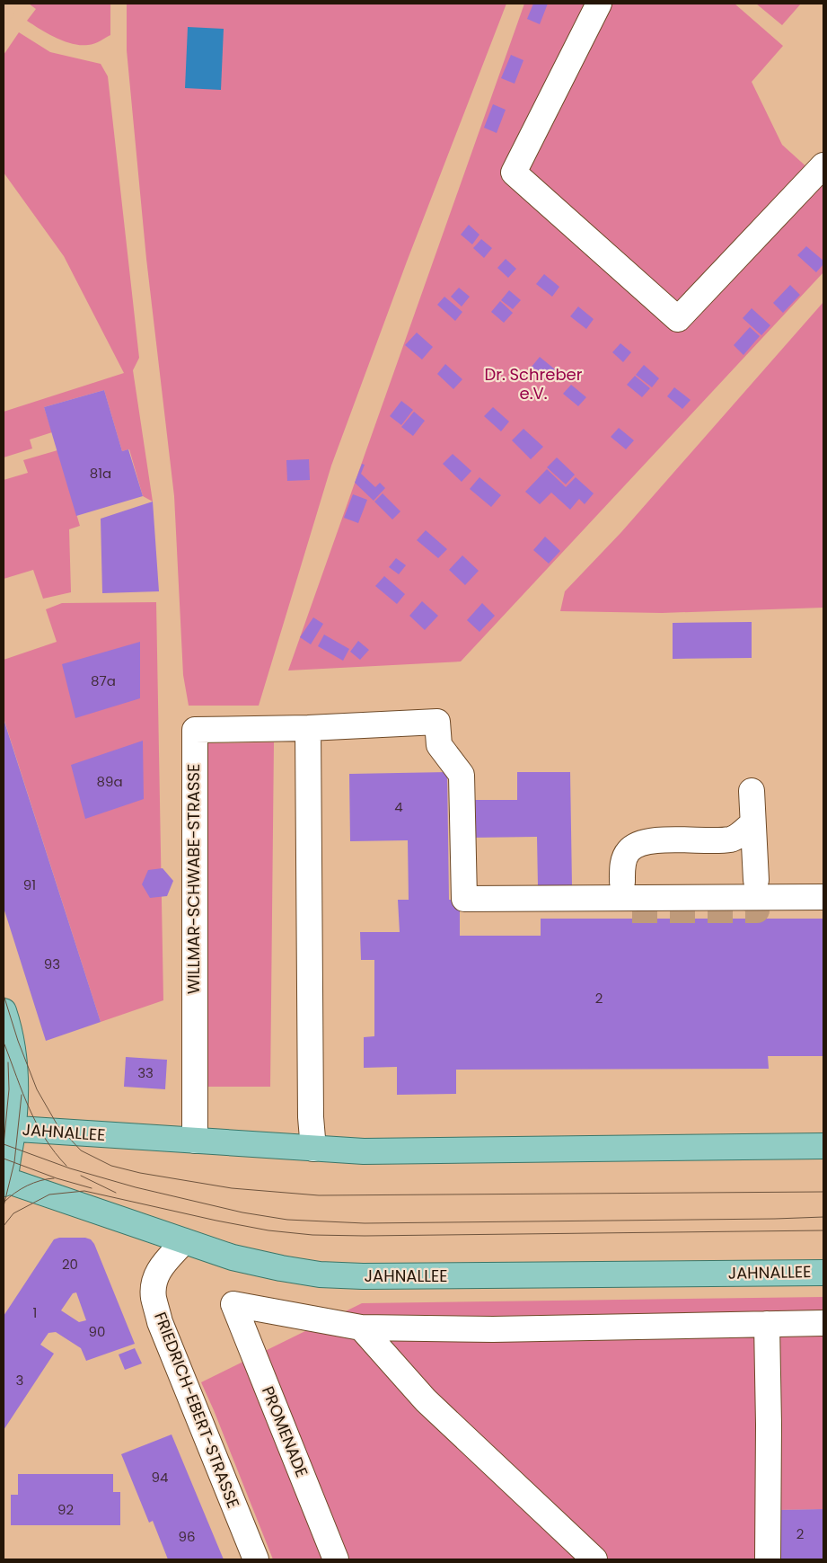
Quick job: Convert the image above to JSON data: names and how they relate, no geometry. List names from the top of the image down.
{
  "streets": {
    "main road": ["JAHNALLEE"],
    "street": ["WILLMAR-SCHWABE-STRASSE", "FRIEDRICH-EBERT-STRASSE", "PROMENADE"]
  },
  "crossings": [
    ["WILLMAR-SCHWABE-STRASSE", "JAHNALLEE"],
    ["JAHNALLEE", "FRIEDRICH-EBERT-STRASSE"]
  ],
  "parks": ["Dr. Schreber e.V."],
  "house_numbers": [
    "81a",
    "87a",
    "89a",
    "4",
    "91",
    "93",
    "2",
    "33",
    "20",
    "1",
    "90",
    "3",
    "94",
    "92",
    "2",
    "96"
  ]
}
